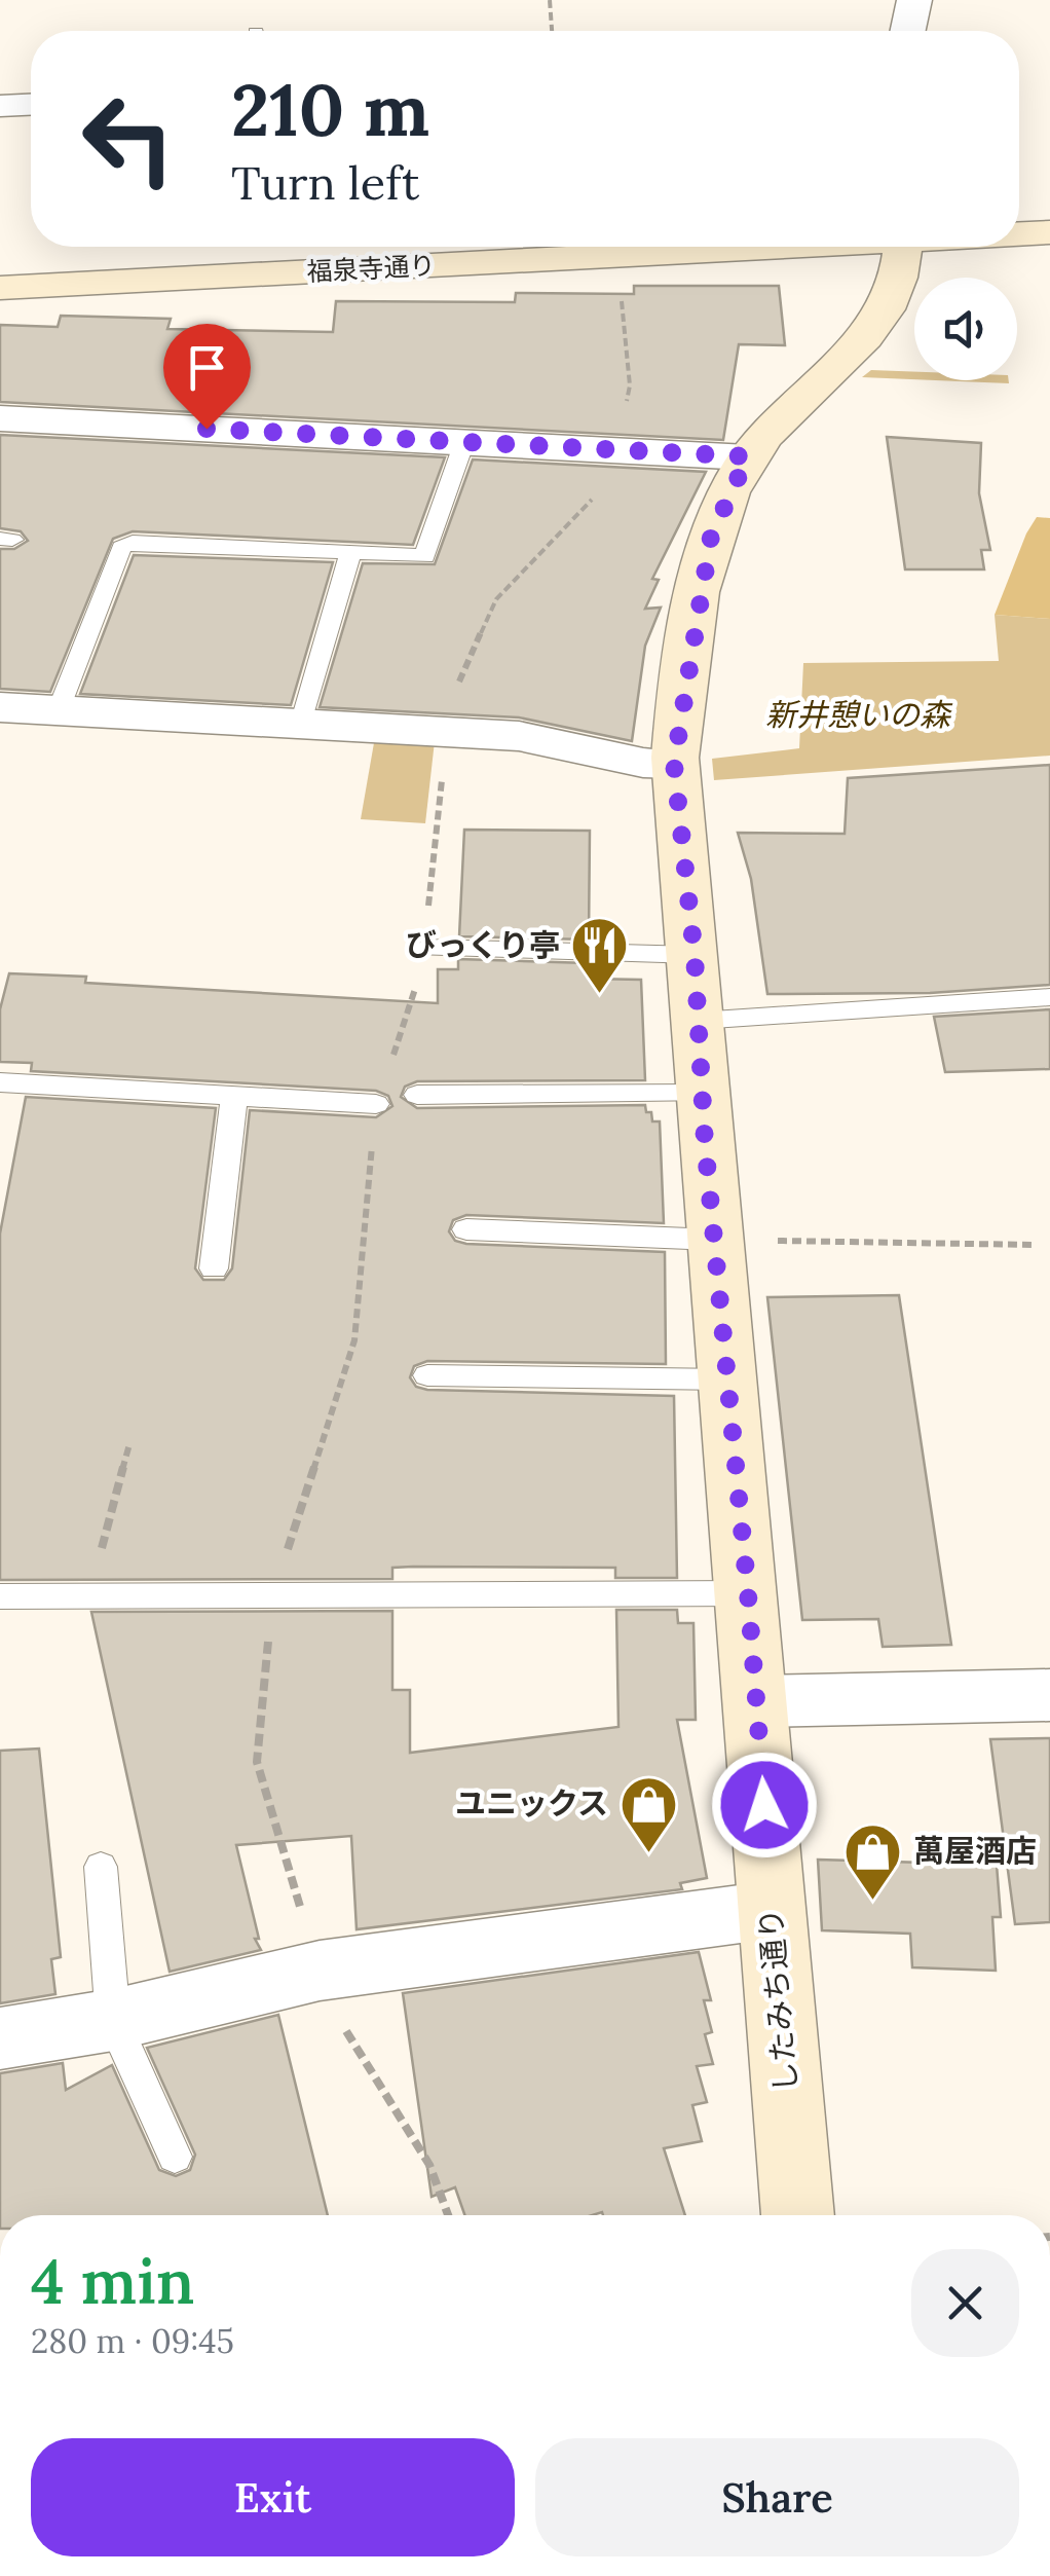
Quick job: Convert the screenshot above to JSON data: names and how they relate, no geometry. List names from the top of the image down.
{
  "streets": {
    "street": ["福泉寺通り", "したみち通り"]
  },
  "parks": ["新井憩いの森"],
  "places": {
    "restaurant": ["びっくり亭"],
    "shop": ["ユニックス", "萬屋酒店"]
  },
  "page": {
    "turn": ["210 m", "Turn left"],
    "heading": ["4 min", "280 m · 09:45"],
    "buttons": ["Exit", "Share"]
  }
}
